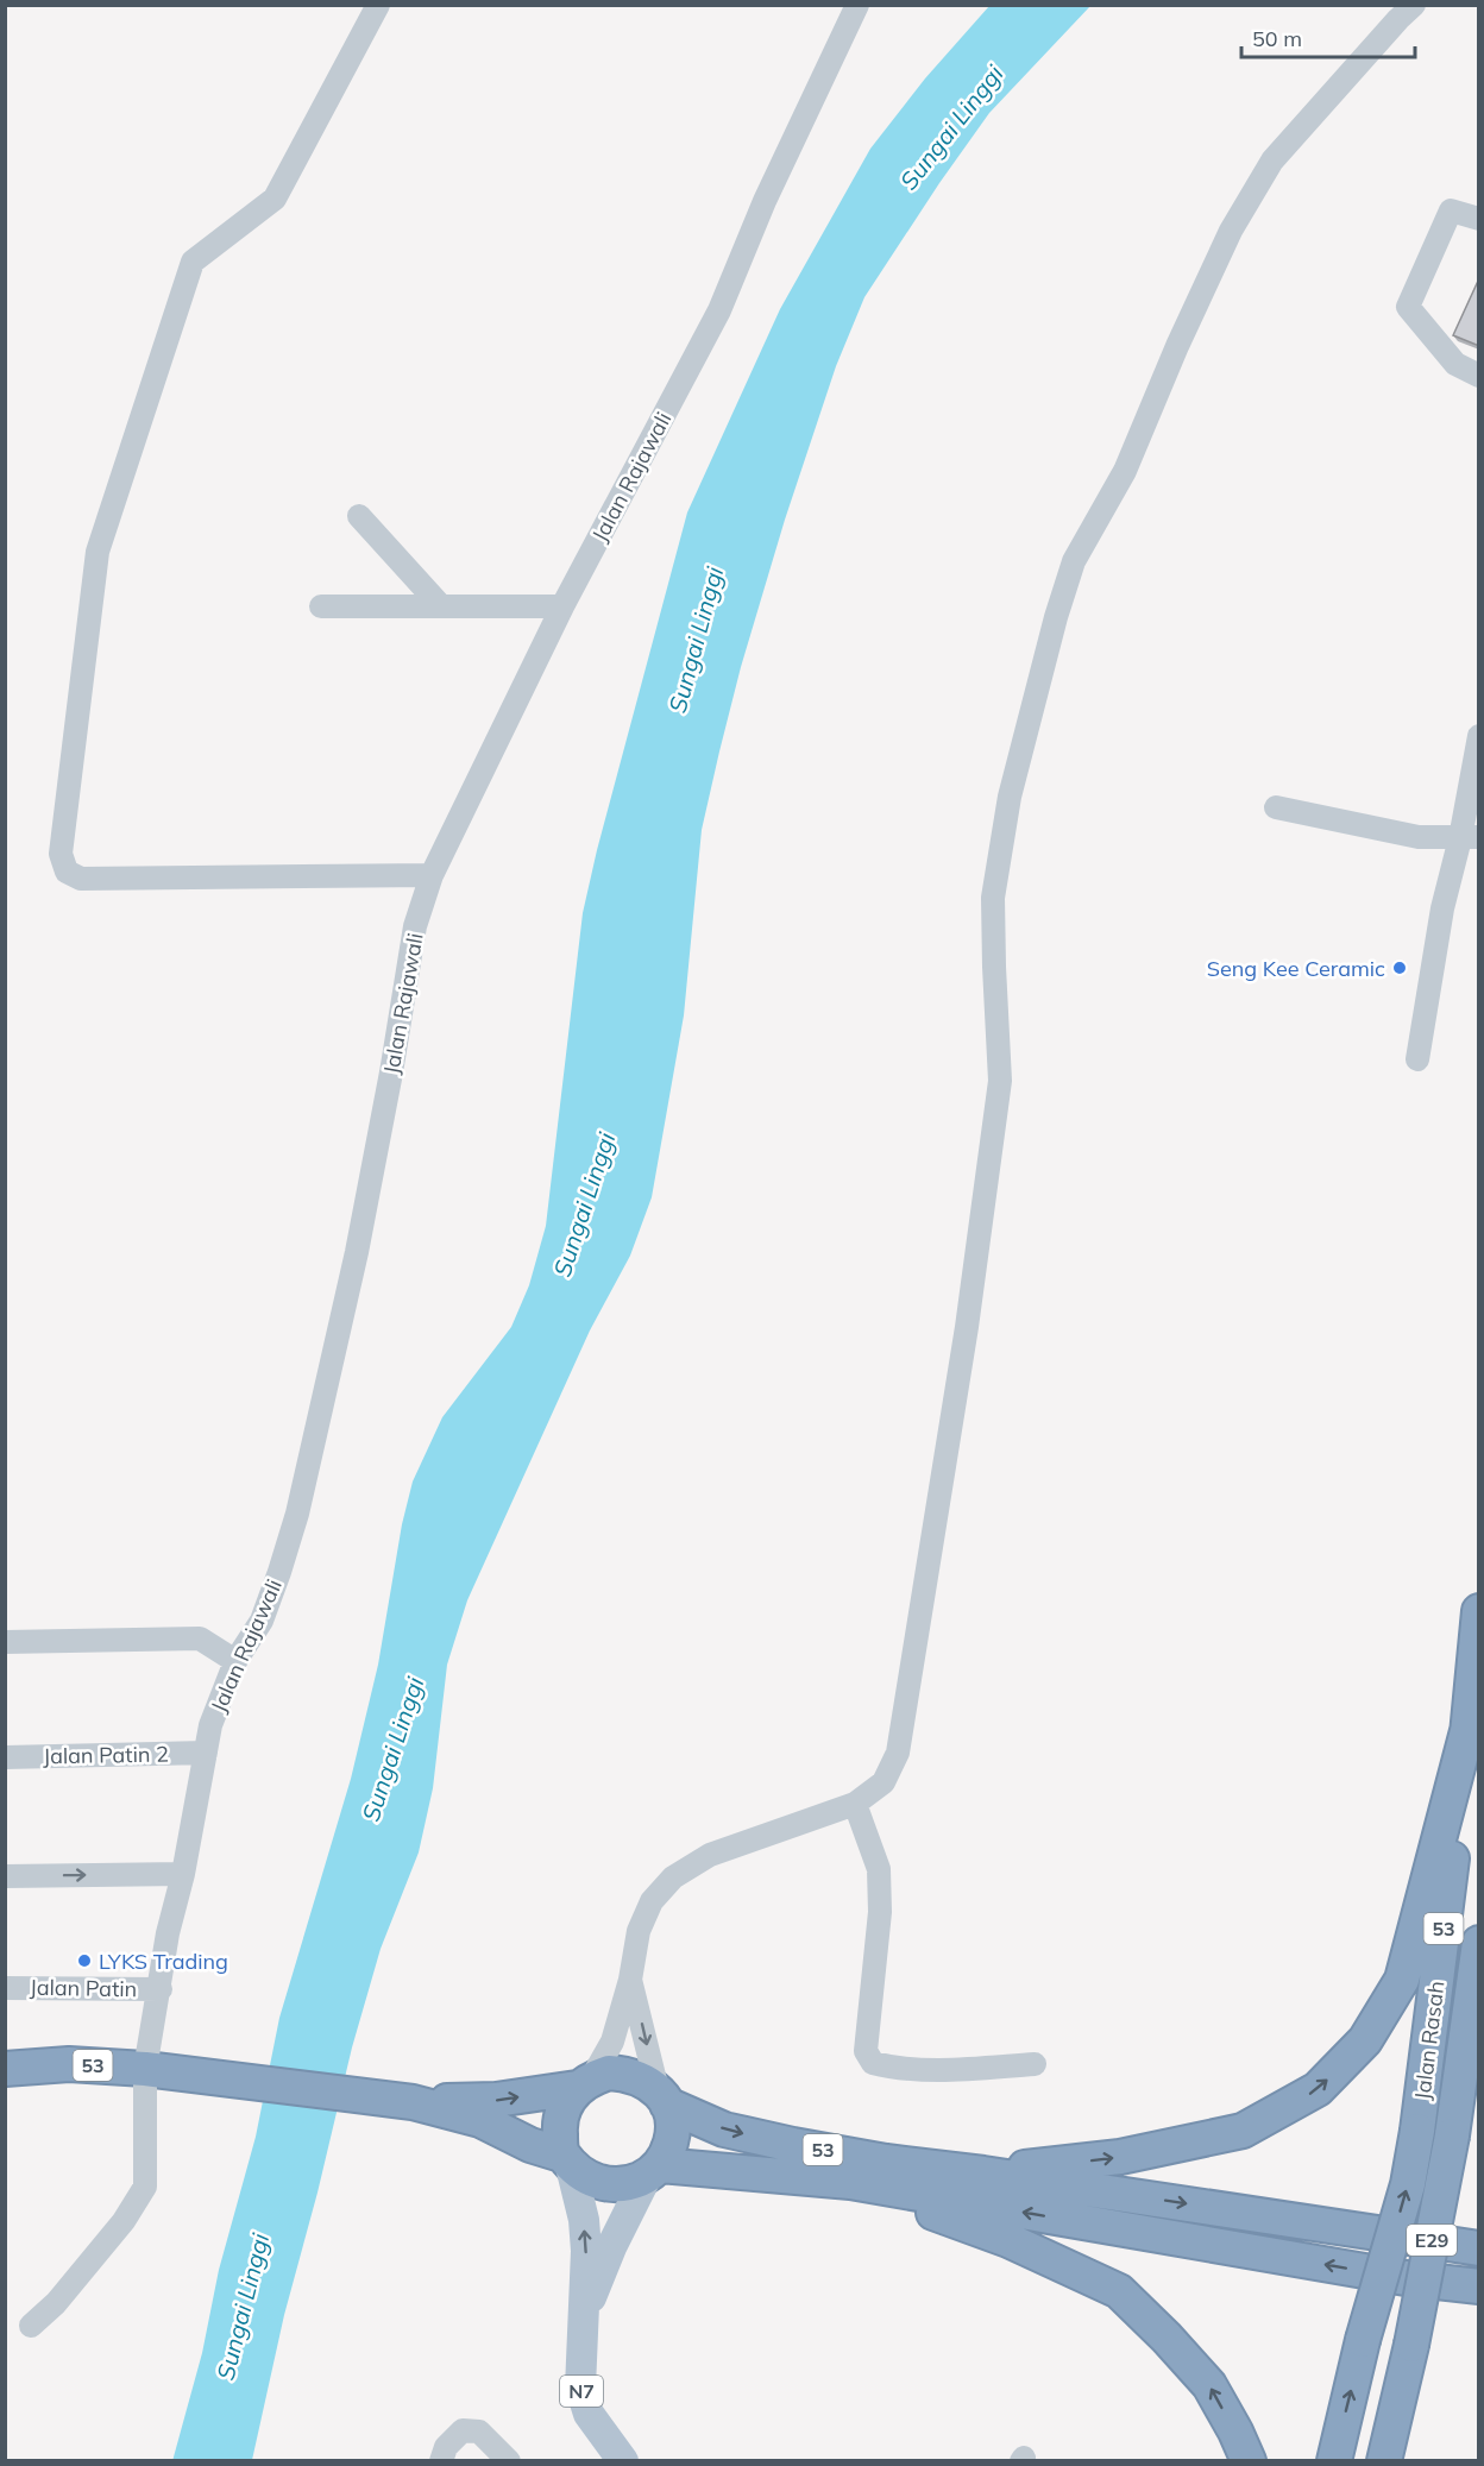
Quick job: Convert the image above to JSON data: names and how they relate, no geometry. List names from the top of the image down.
{
  "streets": {
    "highway": ["53", "Jalan Rasah", "E29"],
    "main road": ["N7"],
    "street": ["Jalan Rajawali", "Jalan Patin 2", "Jalan Patin"]
  },
  "crossings": [
    ["Jalan Rajawali", "Jalan Patin 2"],
    ["Jalan Rajawali", "53"],
    ["Jalan Rajawali", "Jalan Patin"],
    ["53", "N7"]
  ],
  "water": ["Sungai Linggi"],
  "places": ["Seng Kee Ceramic", "LYKS Trading"],
  "scale_bar": "50 m"
}
